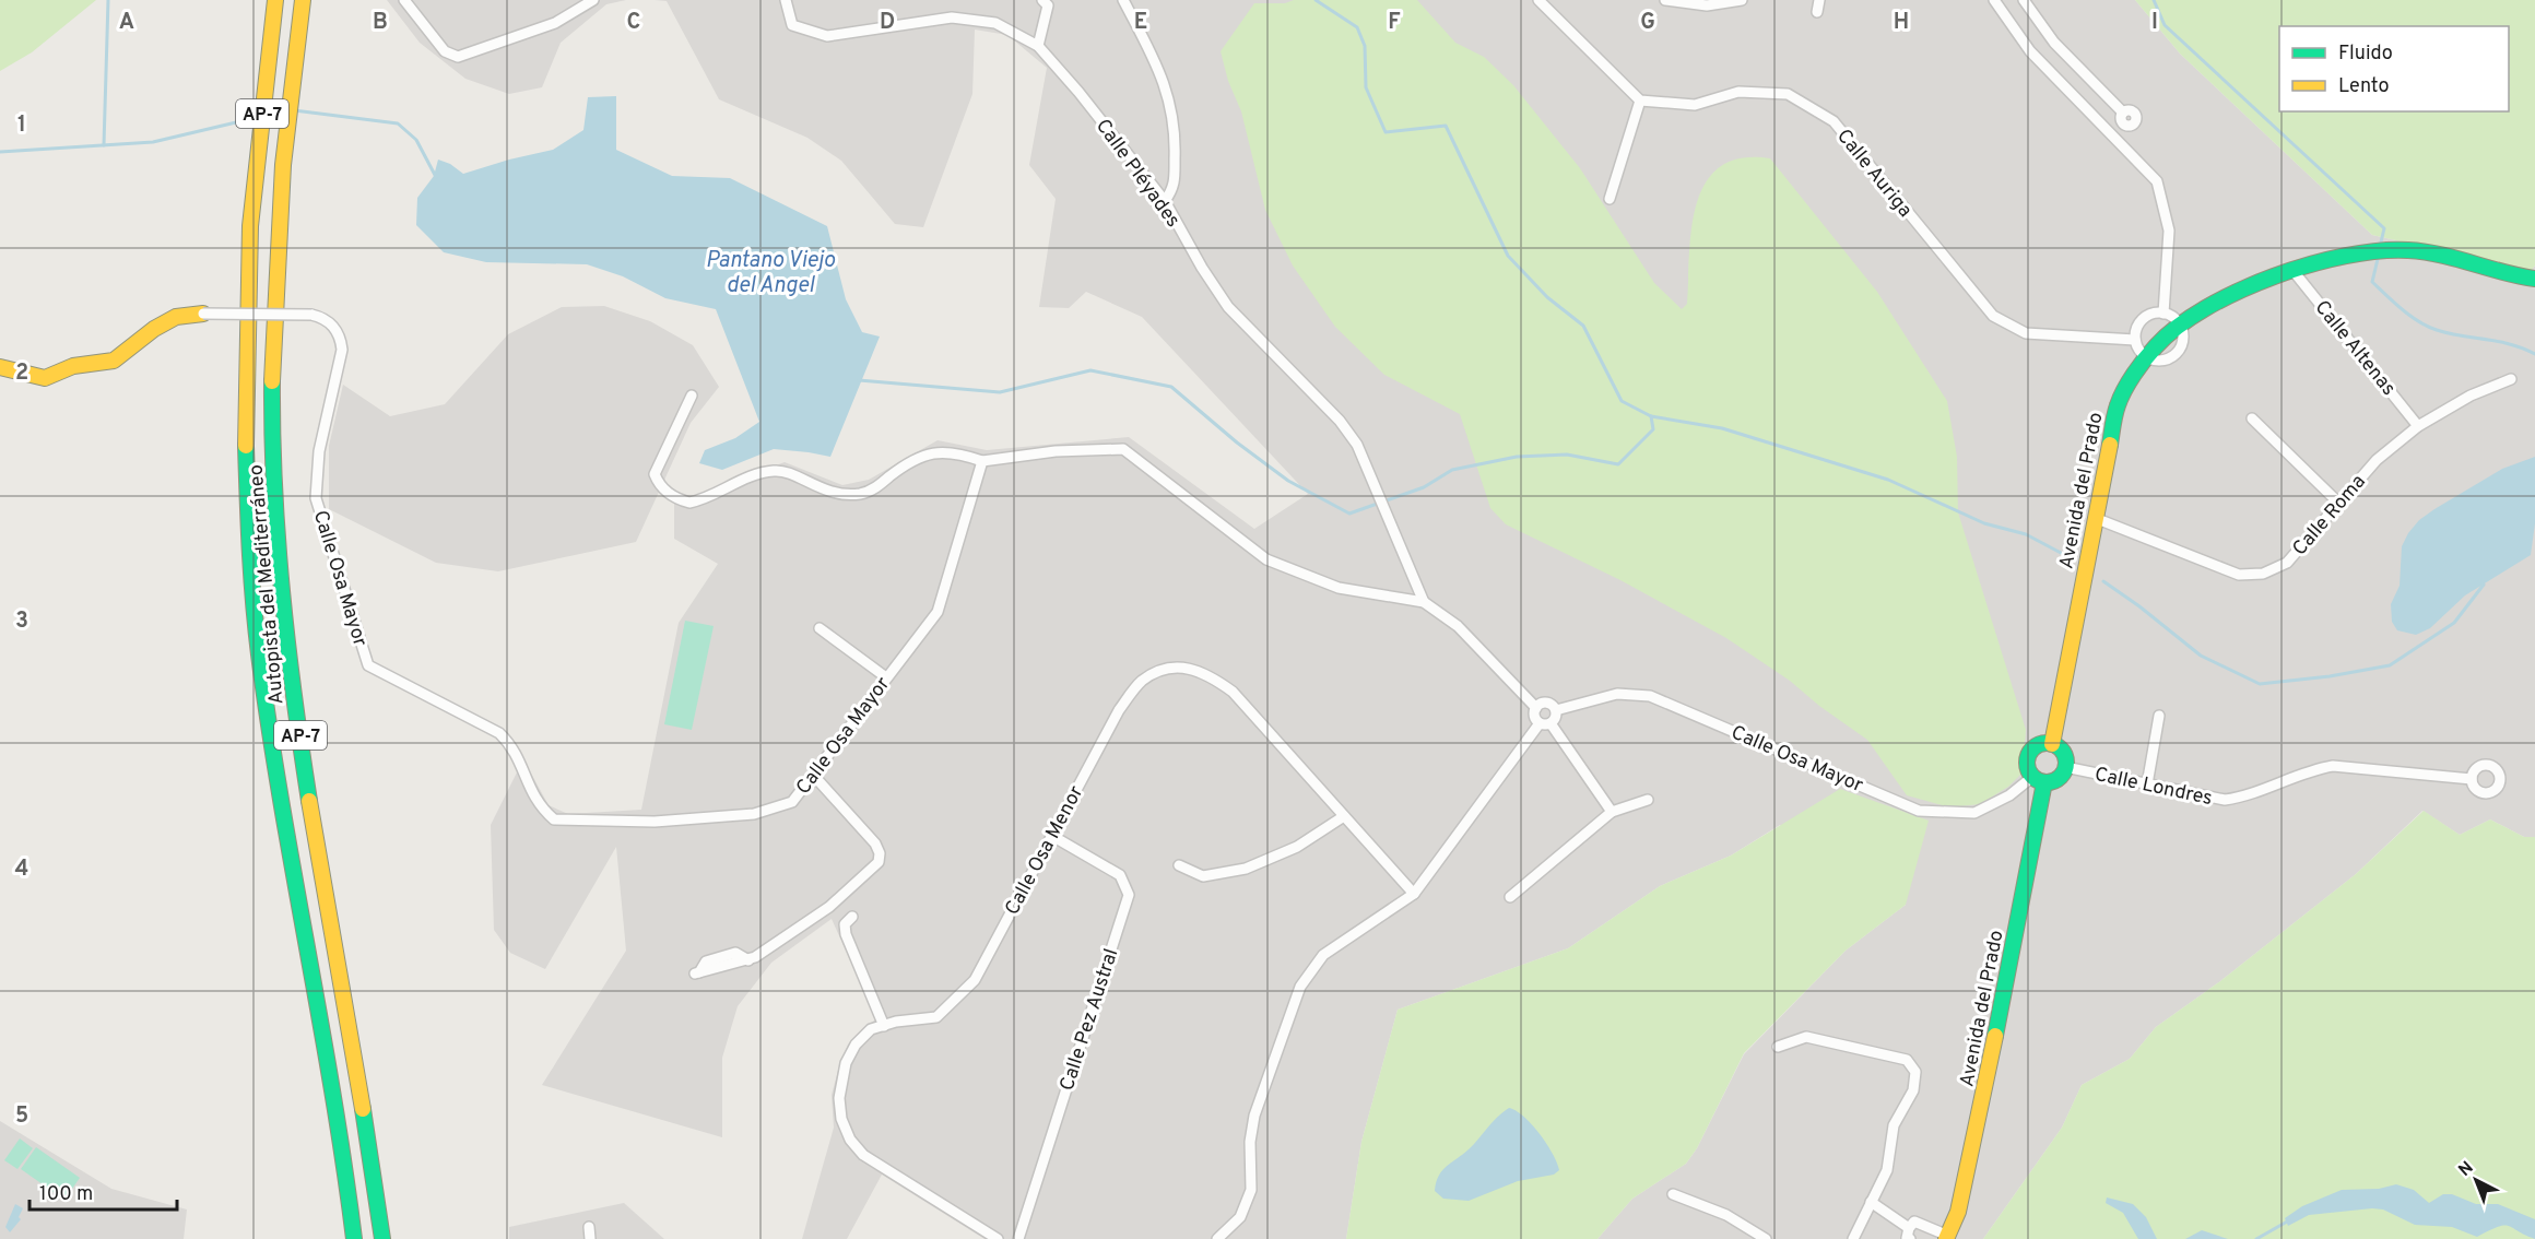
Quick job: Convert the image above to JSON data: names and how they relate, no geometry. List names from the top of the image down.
{
  "streets": {
    "main road": ["AP-7", "Avenida del Prado", "Autopista del Mediterráneo"],
    "street": [
      "Calle Pléyades",
      "Calle Auriga",
      "Calle Altenas",
      "Calle Roma",
      "Calle Osa Mayor",
      "Calle Londres",
      "Calle Osa Menor",
      "Calle Pez Austral"
    ]
  },
  "crossings": [
    ["Calle Altenas", "Avenida del Prado"],
    ["Calle Altenas", "Calle Roma"],
    ["Avenida del Prado", "Calle Roma"],
    ["Avenida del Prado", "Calle Osa Mayor"],
    ["Avenida del Prado", "Calle Londres"],
    ["Calle Osa Mayor", "Calle Londres"],
    ["Calle Osa Menor", "Calle Pez Austral"]
  ],
  "water": ["Pantano Viejo del Angel"],
  "legend": ["Fluido", "Lento"],
  "scale_bar": "100 m",
  "north": "top left",
  "grid": {
    "columns": [
      "A",
      "B",
      "C",
      "D",
      "E",
      "F",
      "G",
      "H",
      "I"
    ],
    "rows": [
      "1",
      "2",
      "3",
      "4",
      "5"
    ]
  }
}
